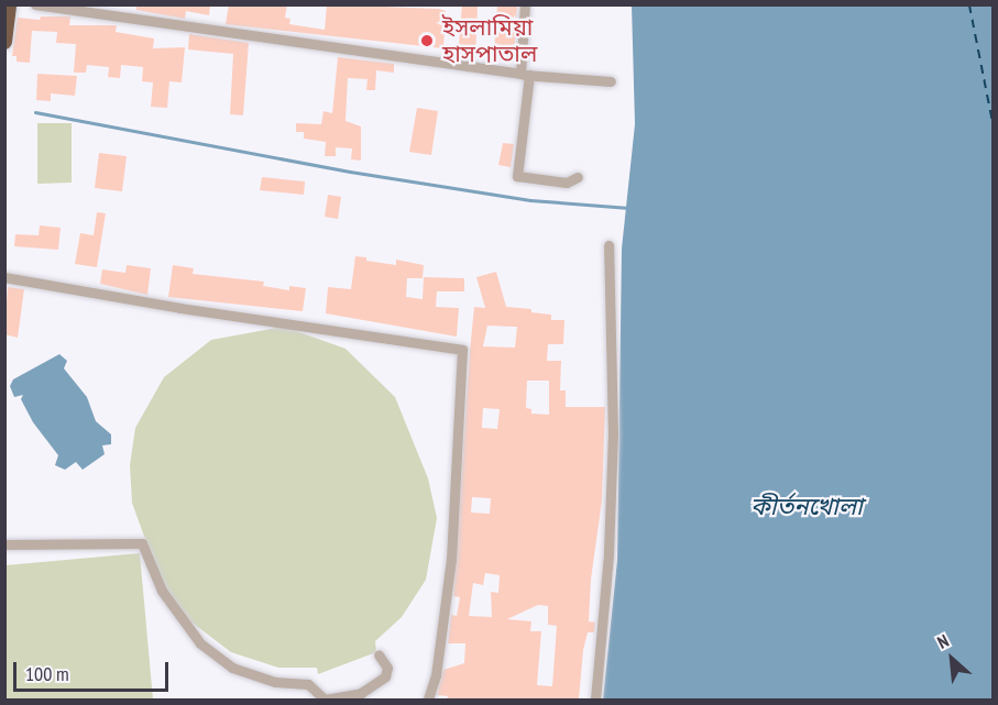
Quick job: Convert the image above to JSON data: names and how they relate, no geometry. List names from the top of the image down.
{
  "water": ["কীর্তনখোলা"],
  "places": ["ইসলামিয়া হাসপাতাল"],
  "scale_bar": "100 m",
  "north": "top left"
}
